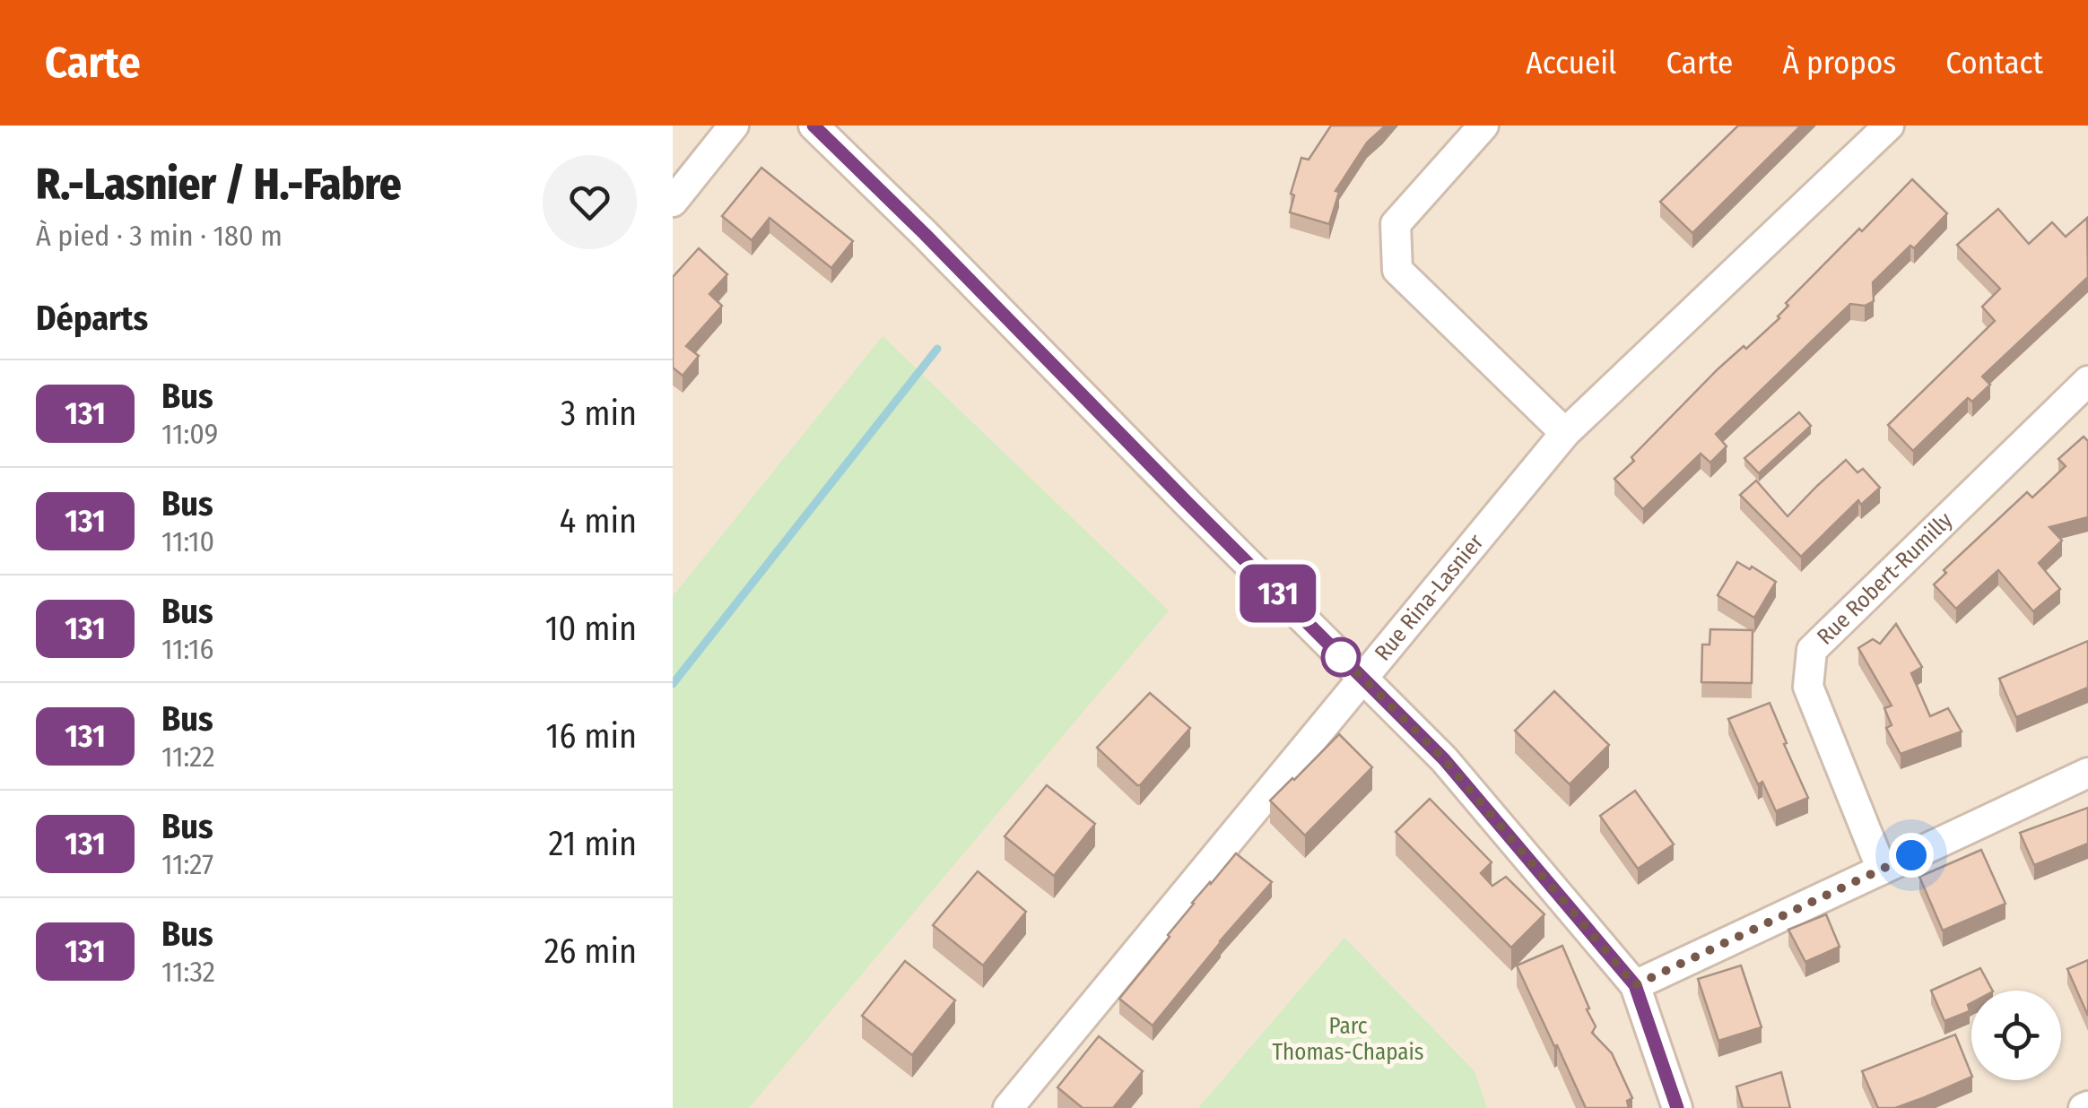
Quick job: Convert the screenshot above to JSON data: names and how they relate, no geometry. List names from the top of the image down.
{
  "streets": {
    "street": ["Rue Robert-Rumilly", "Rue Rina-Lasnier"]
  },
  "parks": ["Parc Thomas-Chapais"],
  "lines": ["bus line 131"],
  "page": {
    "header": "Carte",
    "nav": [
      "Accueil",
      "Carte",
      "À propos",
      "Contact"
    ],
    "heading": [
      ["R.-Lasnier / H.-Fabre", "À pied · 3 min · 180 m"],
      "Départs"
    ],
    "on_map": "131",
    "list": [
      {
        "mark": "131",
        "name": "Bus",
        "note": "11:09",
        "value": "3 min"
      },
      {
        "mark": "131",
        "name": "Bus",
        "note": "11:10",
        "value": "4 min"
      },
      {
        "mark": "131",
        "name": "Bus",
        "note": "11:16",
        "value": "10 min"
      },
      {
        "mark": "131",
        "name": "Bus",
        "note": "11:22",
        "value": "16 min"
      },
      {
        "mark": "131",
        "name": "Bus",
        "note": "11:27",
        "value": "21 min"
      },
      {
        "mark": "131",
        "name": "Bus",
        "note": "11:32",
        "value": "26 min"
      }
    ]
  }
}
